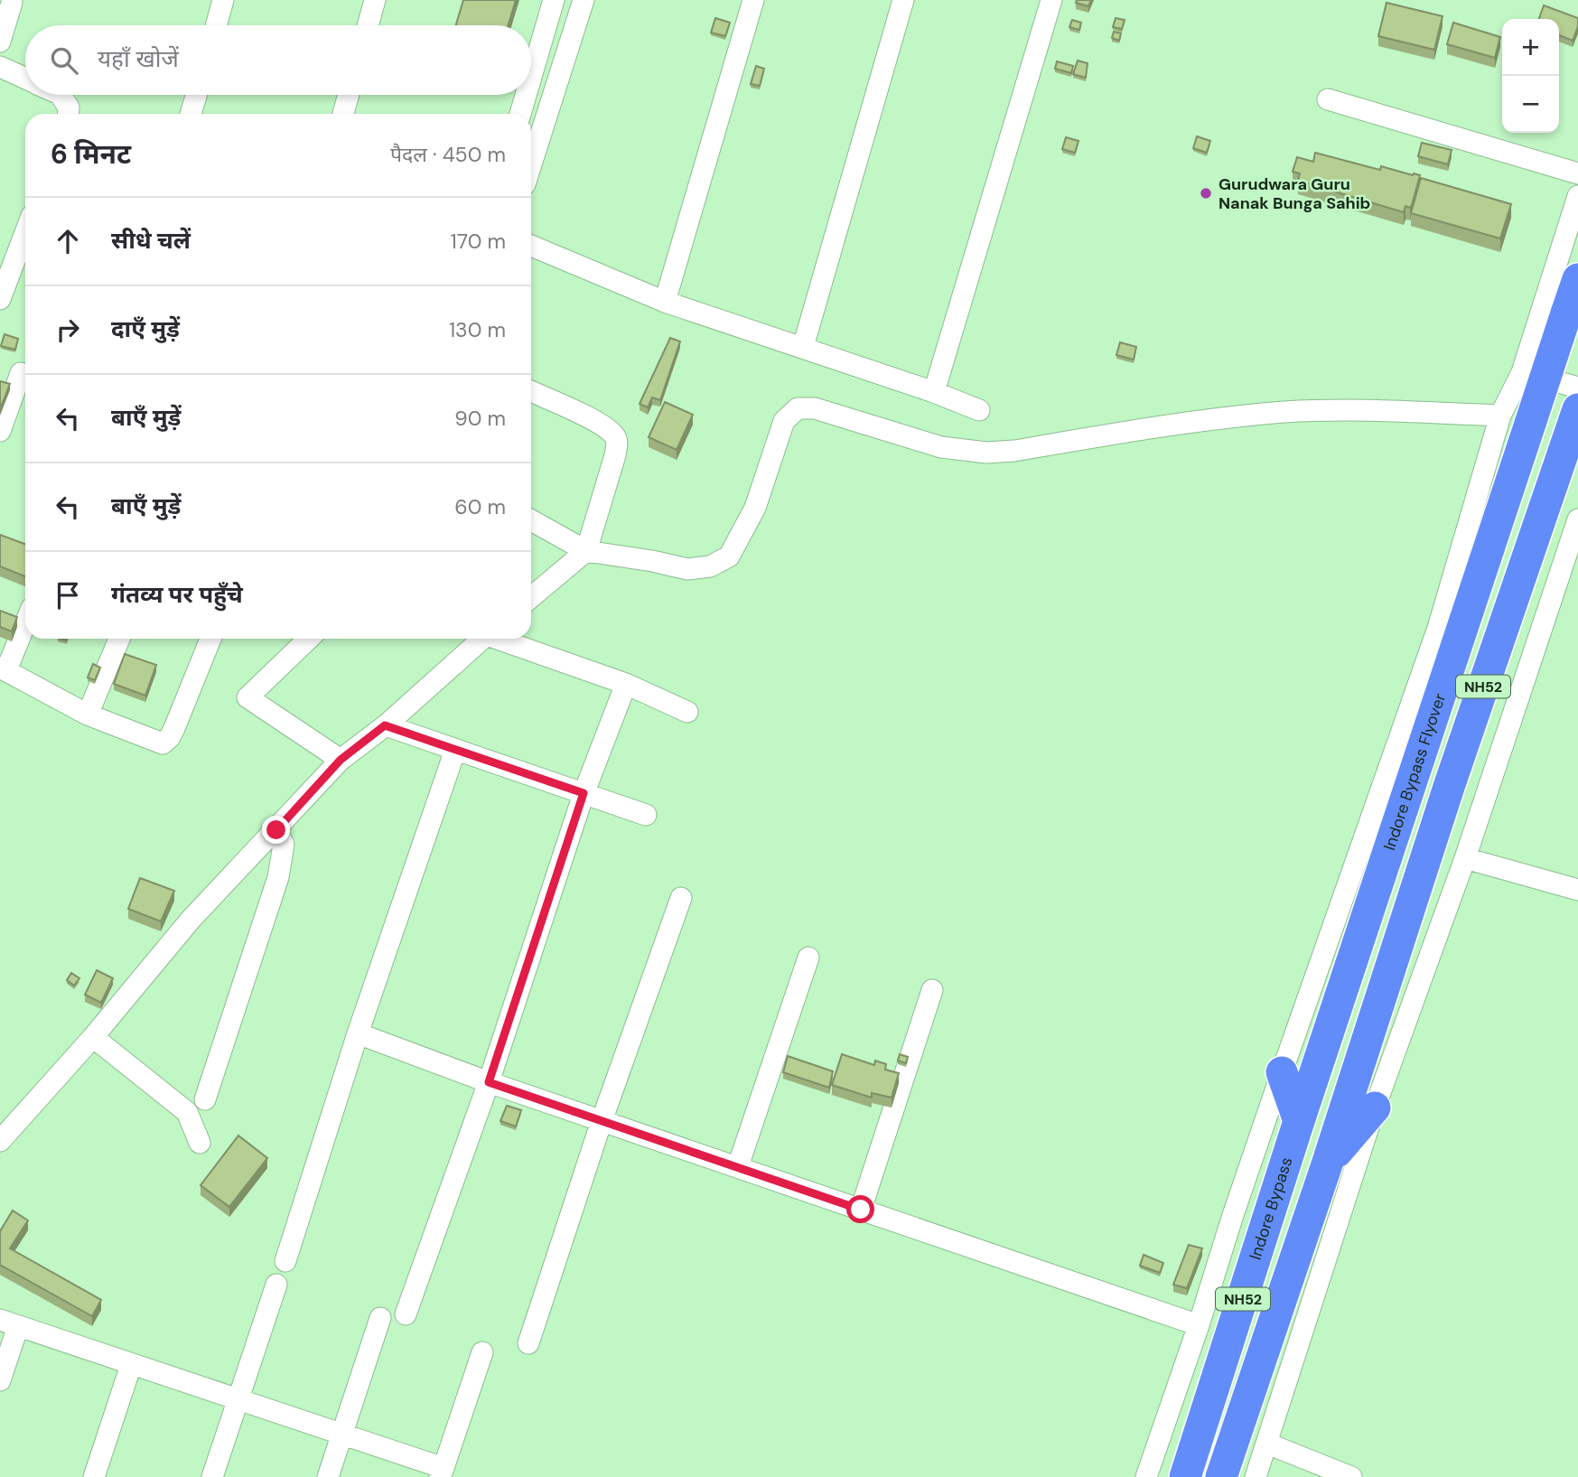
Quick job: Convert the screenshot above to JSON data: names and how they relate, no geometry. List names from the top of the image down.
{
  "streets": {
    "highway": ["NH52", "Indore Bypass Flyover", "Indore Bypass"]
  },
  "crossings": [
    ["Indore Bypass Flyover", "Indore Bypass"]
  ],
  "places": ["Gurudwara Guru Nanak Bunga Sahib"],
  "page": {
    "map_buttons": ["+", "−"],
    "search": "यहाँ खोजें",
    "heading": ["6 मिनट", "पैदल · 450 m"],
    "list": [
      ["सीधे चलें", "170 m"],
      ["दाएँ मुड़ें", "130 m"],
      ["बाएँ मुड़ें", "90 m"],
      ["बाएँ मुड़ें", "60 m"],
      "गंतव्य पर पहुँचे"
    ]
  }
}
